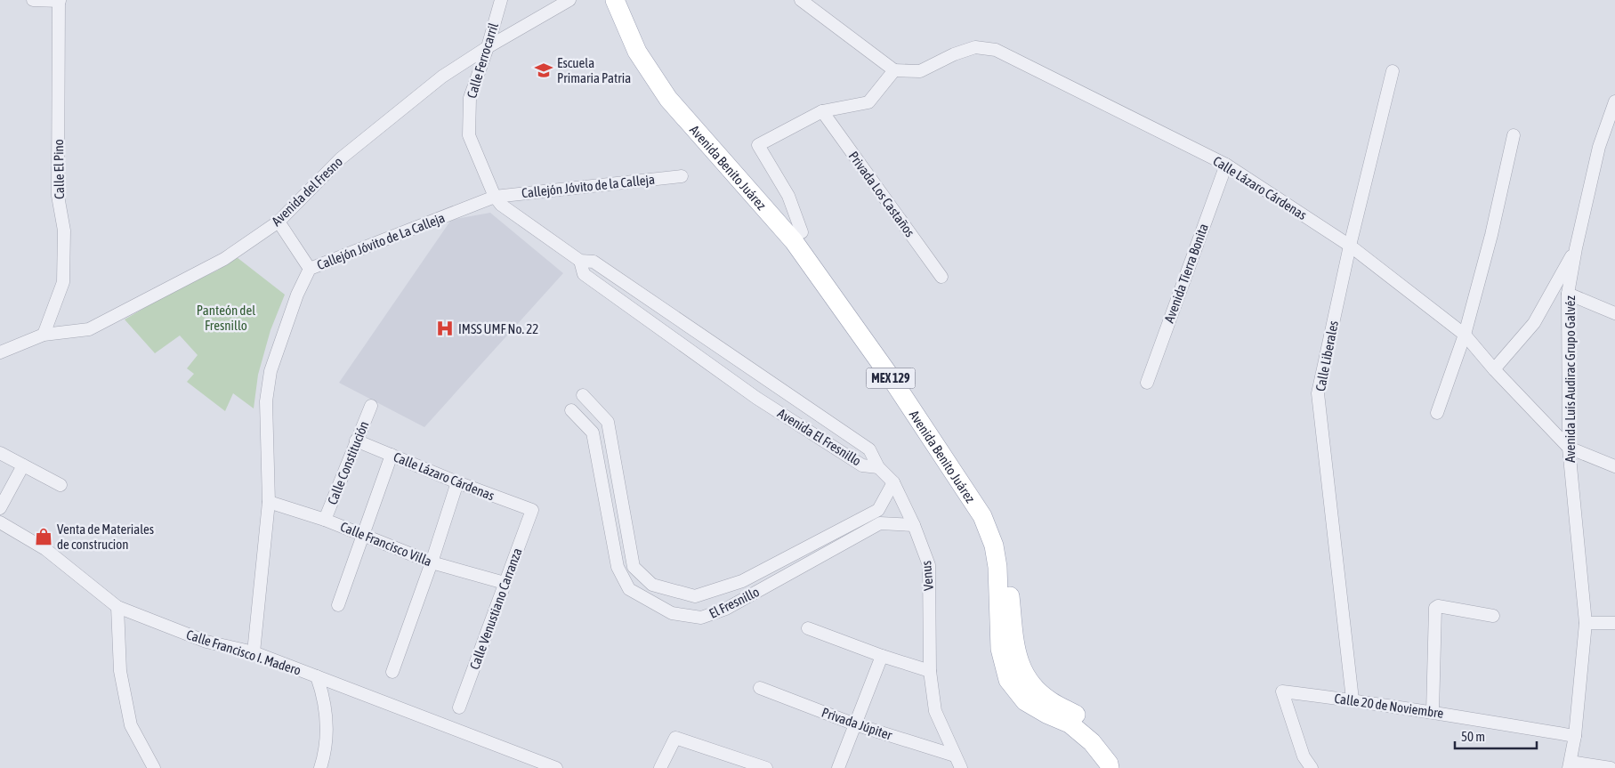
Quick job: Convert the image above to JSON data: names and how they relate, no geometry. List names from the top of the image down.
{
  "streets": {
    "main road": ["Avenida Benito Juárez", "MEX 129"],
    "street": [
      "Calle Ferrocarril",
      "Calle El Pino",
      "Callejón Jóvito de la Calleja",
      "Calle Lázaro Cárdenas",
      "Avenida del Fresno",
      "Privada Los Castaños",
      "Callejón Jóvito de La Calleja",
      "Avenida Tierra Bonita",
      "Calle Liberales",
      "Avenida Luís Audirac Grupo Galvéz",
      "Avenida El Fresnillo",
      "Calle Constitución",
      "Calle Francisco Villa",
      "Venus",
      "El Fresnillo",
      "Calle Venustiano Carranza",
      "Calle Francisco I. Madero",
      "Calle 20 de Noviembre",
      "Privada Júpiter"
    ]
  },
  "crossings": [
    ["Calle Ferrocarril", "Callejón Jóvito de la Calleja"],
    ["Calle Ferrocarril", "Avenida del Fresno"],
    ["Calle Ferrocarril", "Callejón Jóvito de La Calleja"],
    ["Calle Ferrocarril", "Avenida El Fresnillo"],
    ["Calle El Pino", "Avenida del Fresno"],
    ["Callejón Jóvito de la Calleja", "Callejón Jóvito de La Calleja"],
    ["Callejón Jóvito de la Calleja", "Avenida El Fresnillo"],
    ["Calle Lázaro Cárdenas", "Avenida Tierra Bonita"],
    ["Calle Lázaro Cárdenas", "Calle Liberales"],
    ["Calle Lázaro Cárdenas", "Avenida Luís Audirac Grupo Galvéz"],
    ["Calle Lázaro Cárdenas", "Calle Constitución"],
    ["Calle Lázaro Cárdenas", "Calle Venustiano Carranza"],
    ["Callejón Jóvito de La Calleja", "Avenida El Fresnillo"],
    ["Callejón Jóvito de La Calleja", "Calle Francisco Villa"],
    ["Callejón Jóvito de La Calleja", "Calle Francisco I. Madero"],
    ["Calle Liberales", "Calle 20 de Noviembre"],
    ["Avenida Luís Audirac Grupo Galvéz", "Calle 20 de Noviembre"],
    ["Avenida El Fresnillo", "Venus"],
    ["Calle Constitución", "Calle Francisco Villa"],
    ["Calle Francisco Villa", "Calle Venustiano Carranza"],
    ["Venus", "El Fresnillo"],
    ["Venus", "Privada Júpiter"]
  ],
  "parks": ["Panteón del Fresnillo"],
  "places": {
    "school or university": ["Escuela Primaria Patria"],
    "hospital": ["IMSS UMF No. 22"],
    "shop": ["Venta de Materiales de construcion"]
  },
  "scale_bar": "50 m"
}
